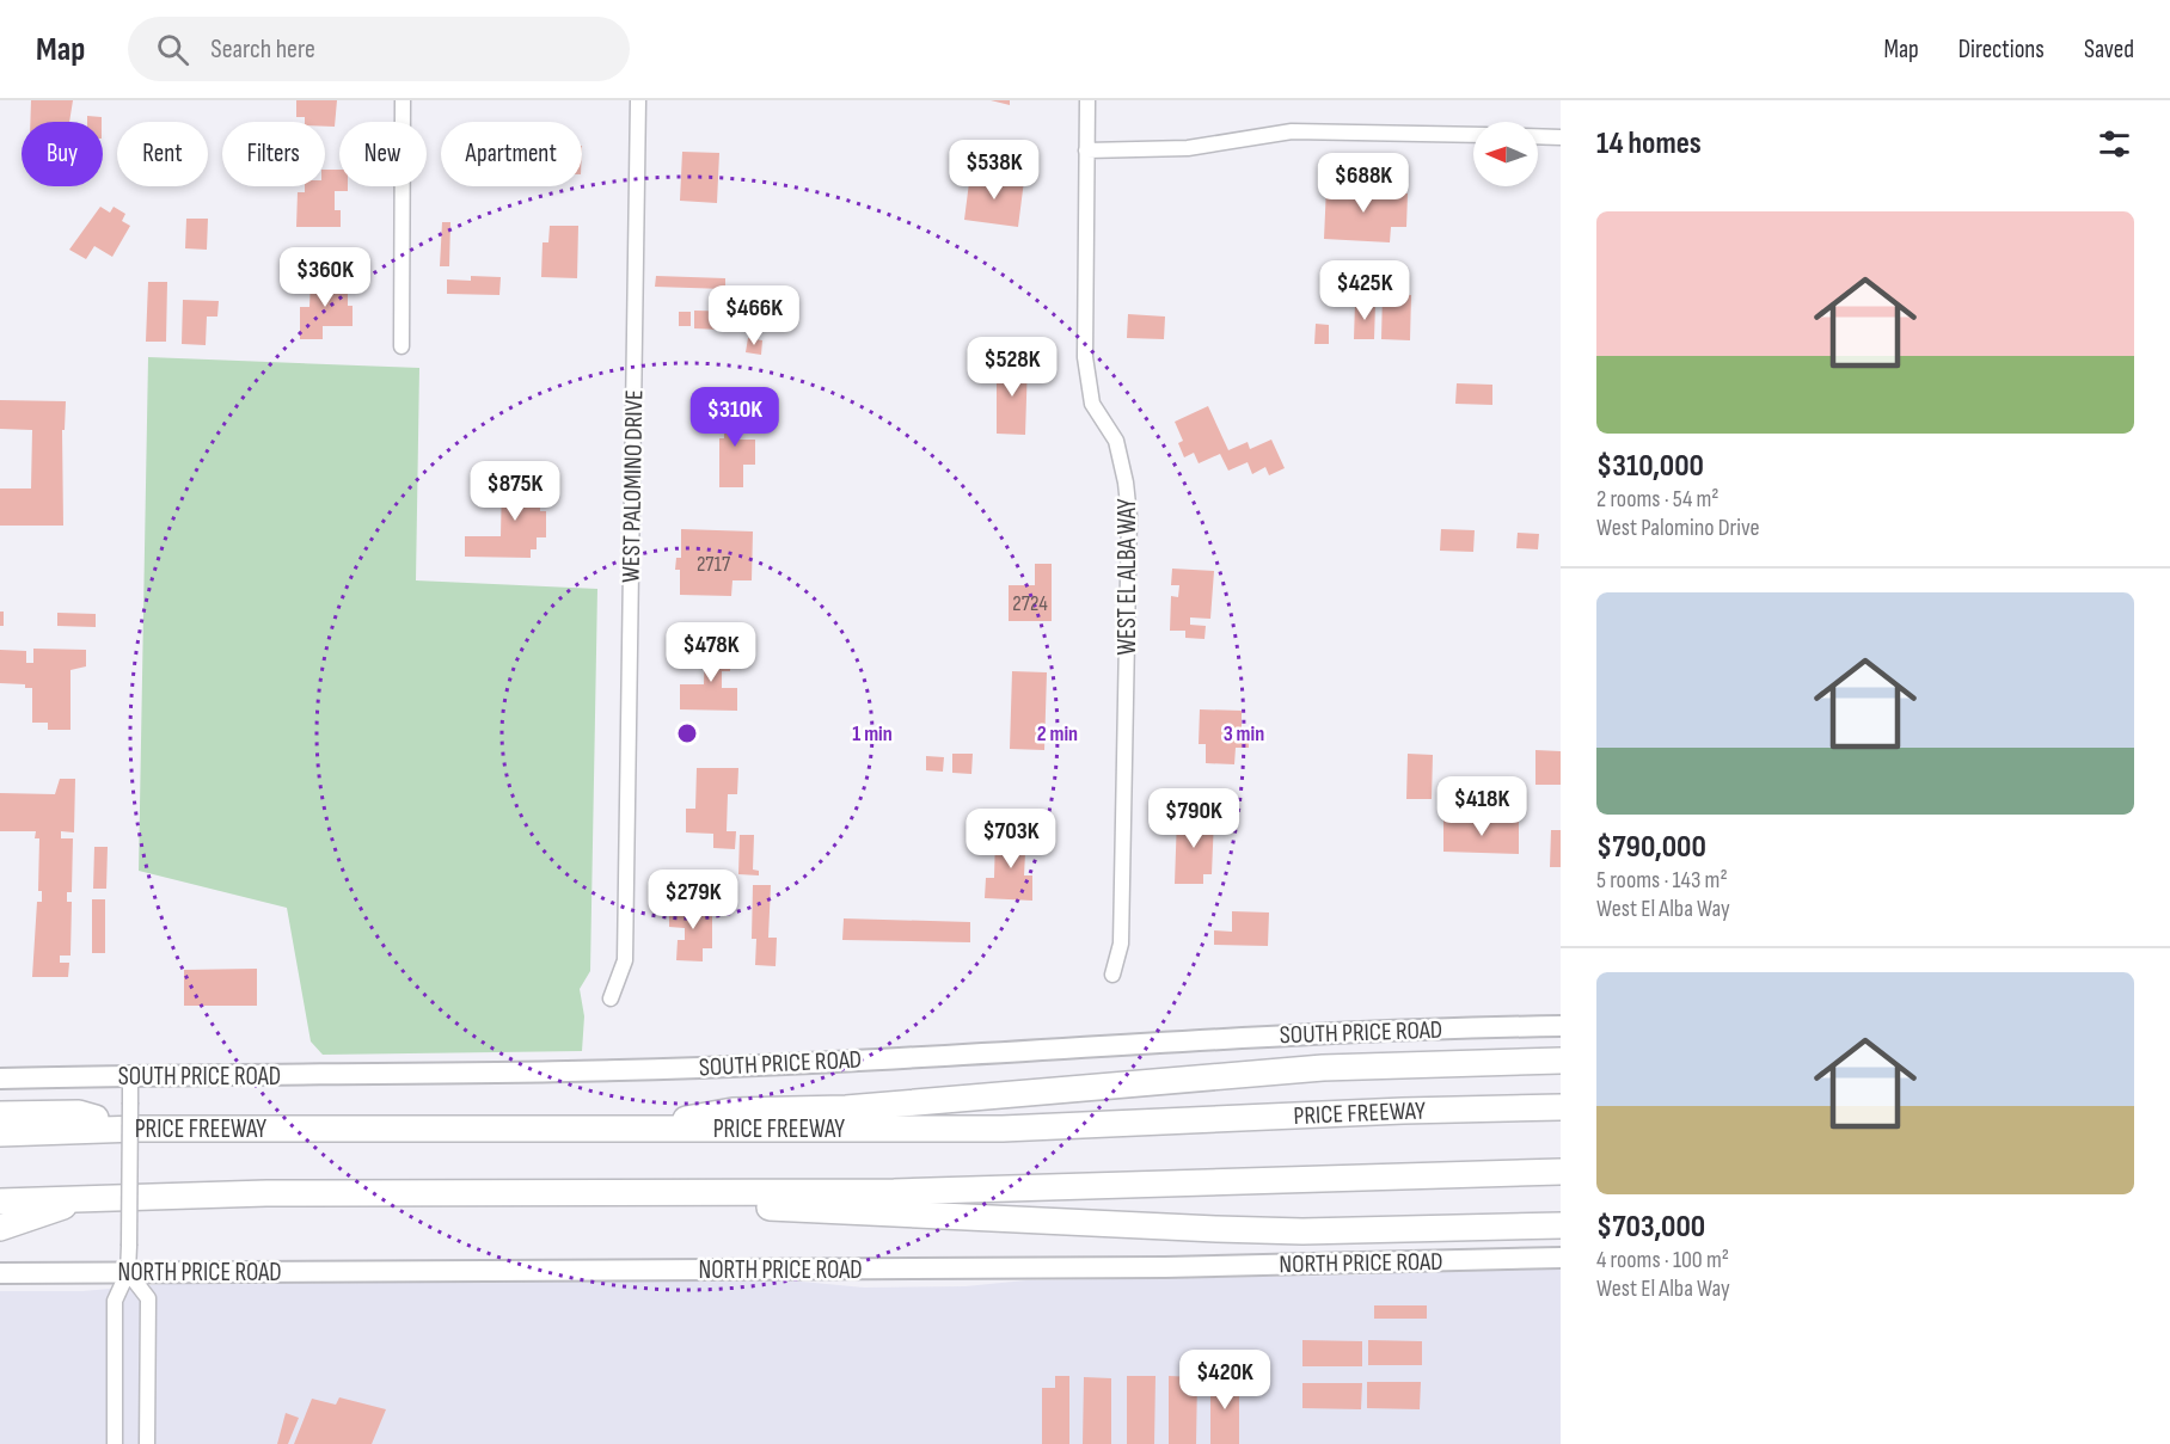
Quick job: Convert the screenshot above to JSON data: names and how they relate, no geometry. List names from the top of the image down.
{
  "streets": {
    "highway": ["PRICE FREEWAY"],
    "main road": ["SOUTH PRICE ROAD", "NORTH PRICE ROAD"],
    "street": ["WEST PALOMINO DRIVE", "WEST EL ALBA WAY"]
  },
  "house_numbers": ["2717", "2724"],
  "north": "left",
  "page": {
    "header": "Map",
    "search": "Search here",
    "nav": ["Map", "Directions", "Saved"],
    "heading": "14 homes",
    "chip": [
      "Buy",
      "Rent",
      "Filters",
      "New",
      "Apartment"
    ],
    "price": [
      "$538K",
      "$688K",
      "$360K",
      "$425K",
      "$466K",
      "$528K",
      "$310K",
      "$875K",
      "$478K",
      "$418K",
      "$790K",
      "$703K",
      "$279K",
      "$420K"
    ],
    "list": [
      {
        "name": "$310,000",
        "note": "2 rooms · 54 m² · West Palomino Drive"
      },
      {
        "name": "$790,000",
        "note": "5 rooms · 143 m² · West El Alba Way"
      },
      {
        "name": "$703,000",
        "note": "4 rooms · 100 m² · West El Alba Way"
      }
    ]
  },
  "rings": ["1 min", "2 min", "3 min"]
}
